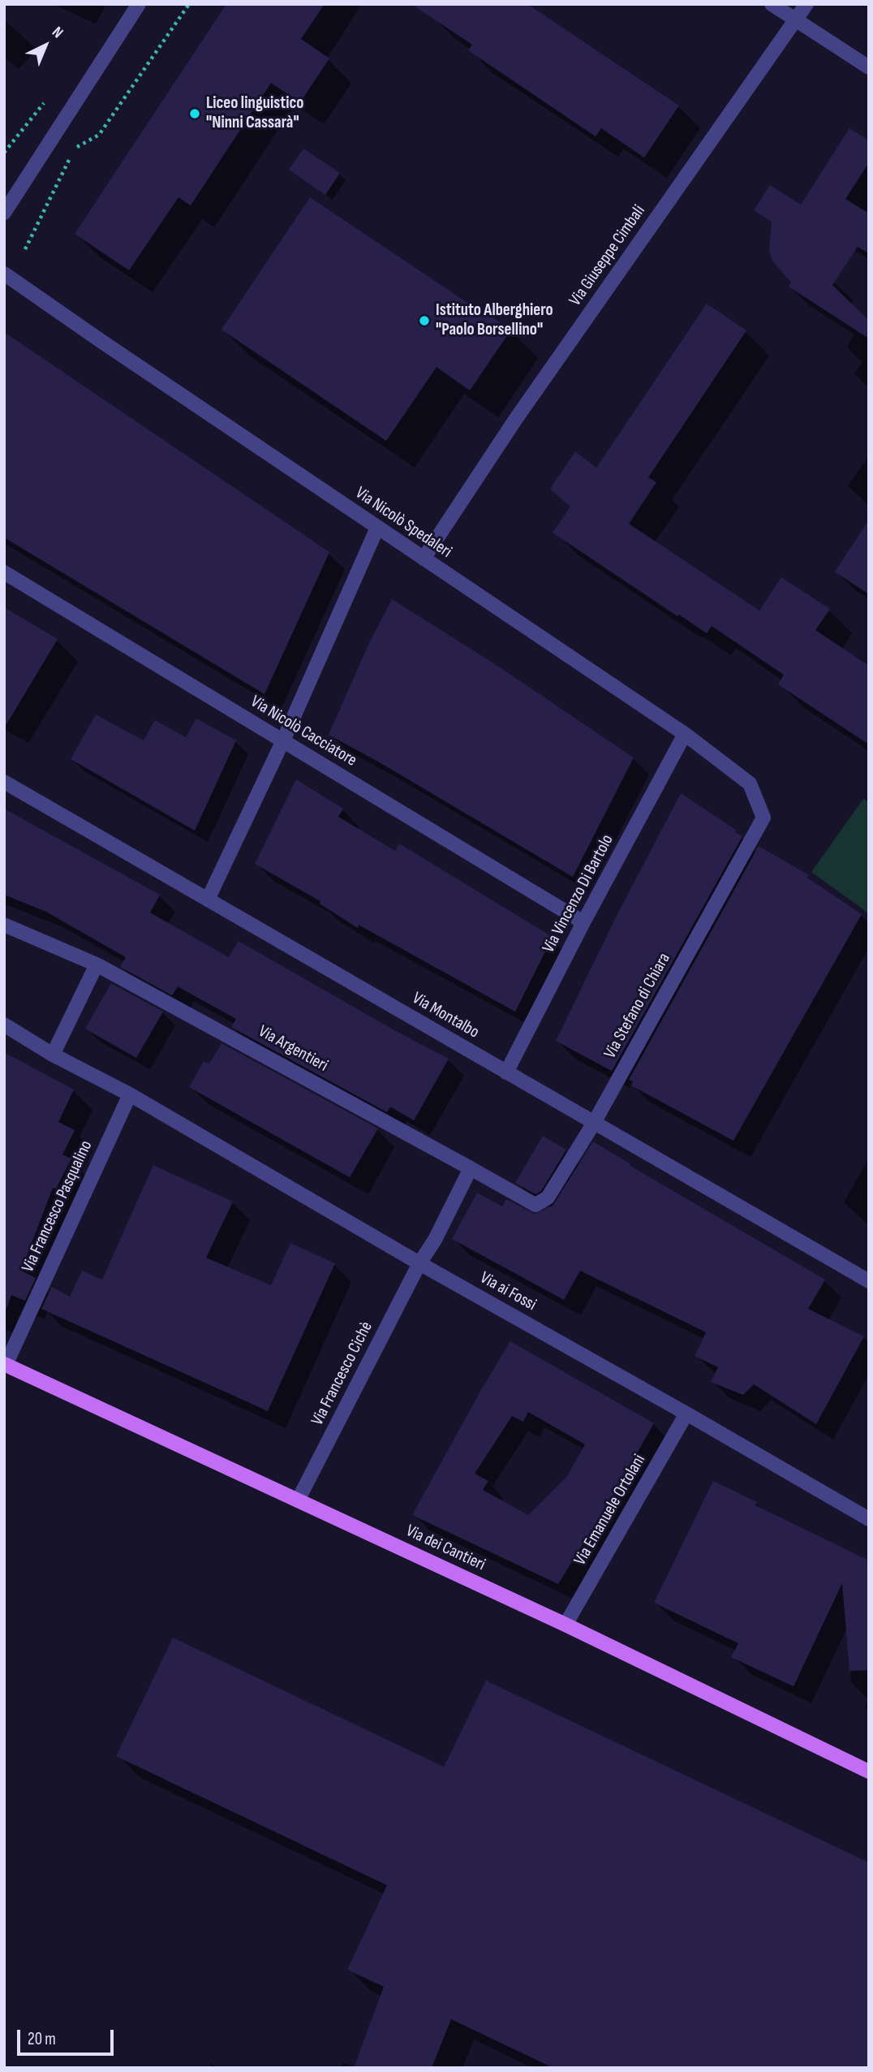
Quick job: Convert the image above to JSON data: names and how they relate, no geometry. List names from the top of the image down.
{
  "streets": {
    "main road": ["Via dei Cantieri"],
    "street": [
      "Via Giuseppe Cimbali",
      "Via Nicolò Spedaleri",
      "Via Nicolò Cacciatore",
      "Via Vincenzo Di Bartolo",
      "Via Stefano di Chiara",
      "Via Montalbo",
      "Via Argentieri",
      "Via Francesco Pasqualino",
      "Via ai Fossi",
      "Via Francesco Cichè",
      "Via Emanuele Ortolani"
    ]
  },
  "crossings": [
    ["Via Giuseppe Cimbali", "Via Nicolò Spedaleri"],
    ["Via Nicolò Spedaleri", "Via Vincenzo Di Bartolo"],
    ["Via Nicolò Spedaleri", "Via Stefano di Chiara"],
    ["Via Nicolò Cacciatore", "Via Vincenzo Di Bartolo"],
    ["Via Vincenzo Di Bartolo", "Via Montalbo"],
    ["Via Stefano di Chiara", "Via Montalbo"],
    ["Via Stefano di Chiara", "Via Argentieri"],
    ["Via Argentieri", "Via Francesco Cichè"],
    ["Via Francesco Pasqualino", "Via ai Fossi"],
    ["Via Francesco Pasqualino", "Via dei Cantieri"],
    ["Via ai Fossi", "Via Francesco Cichè"],
    ["Via ai Fossi", "Via Emanuele Ortolani"],
    ["Via Francesco Cichè", "Via dei Cantieri"],
    ["Via Emanuele Ortolani", "Via dei Cantieri"]
  ],
  "places": ["Liceo linguistico \"Ninni Cassarà\"", "Istituto Alberghiero \"Paolo Borsellino\""],
  "scale_bar": "20 m",
  "north": "top right"
}
